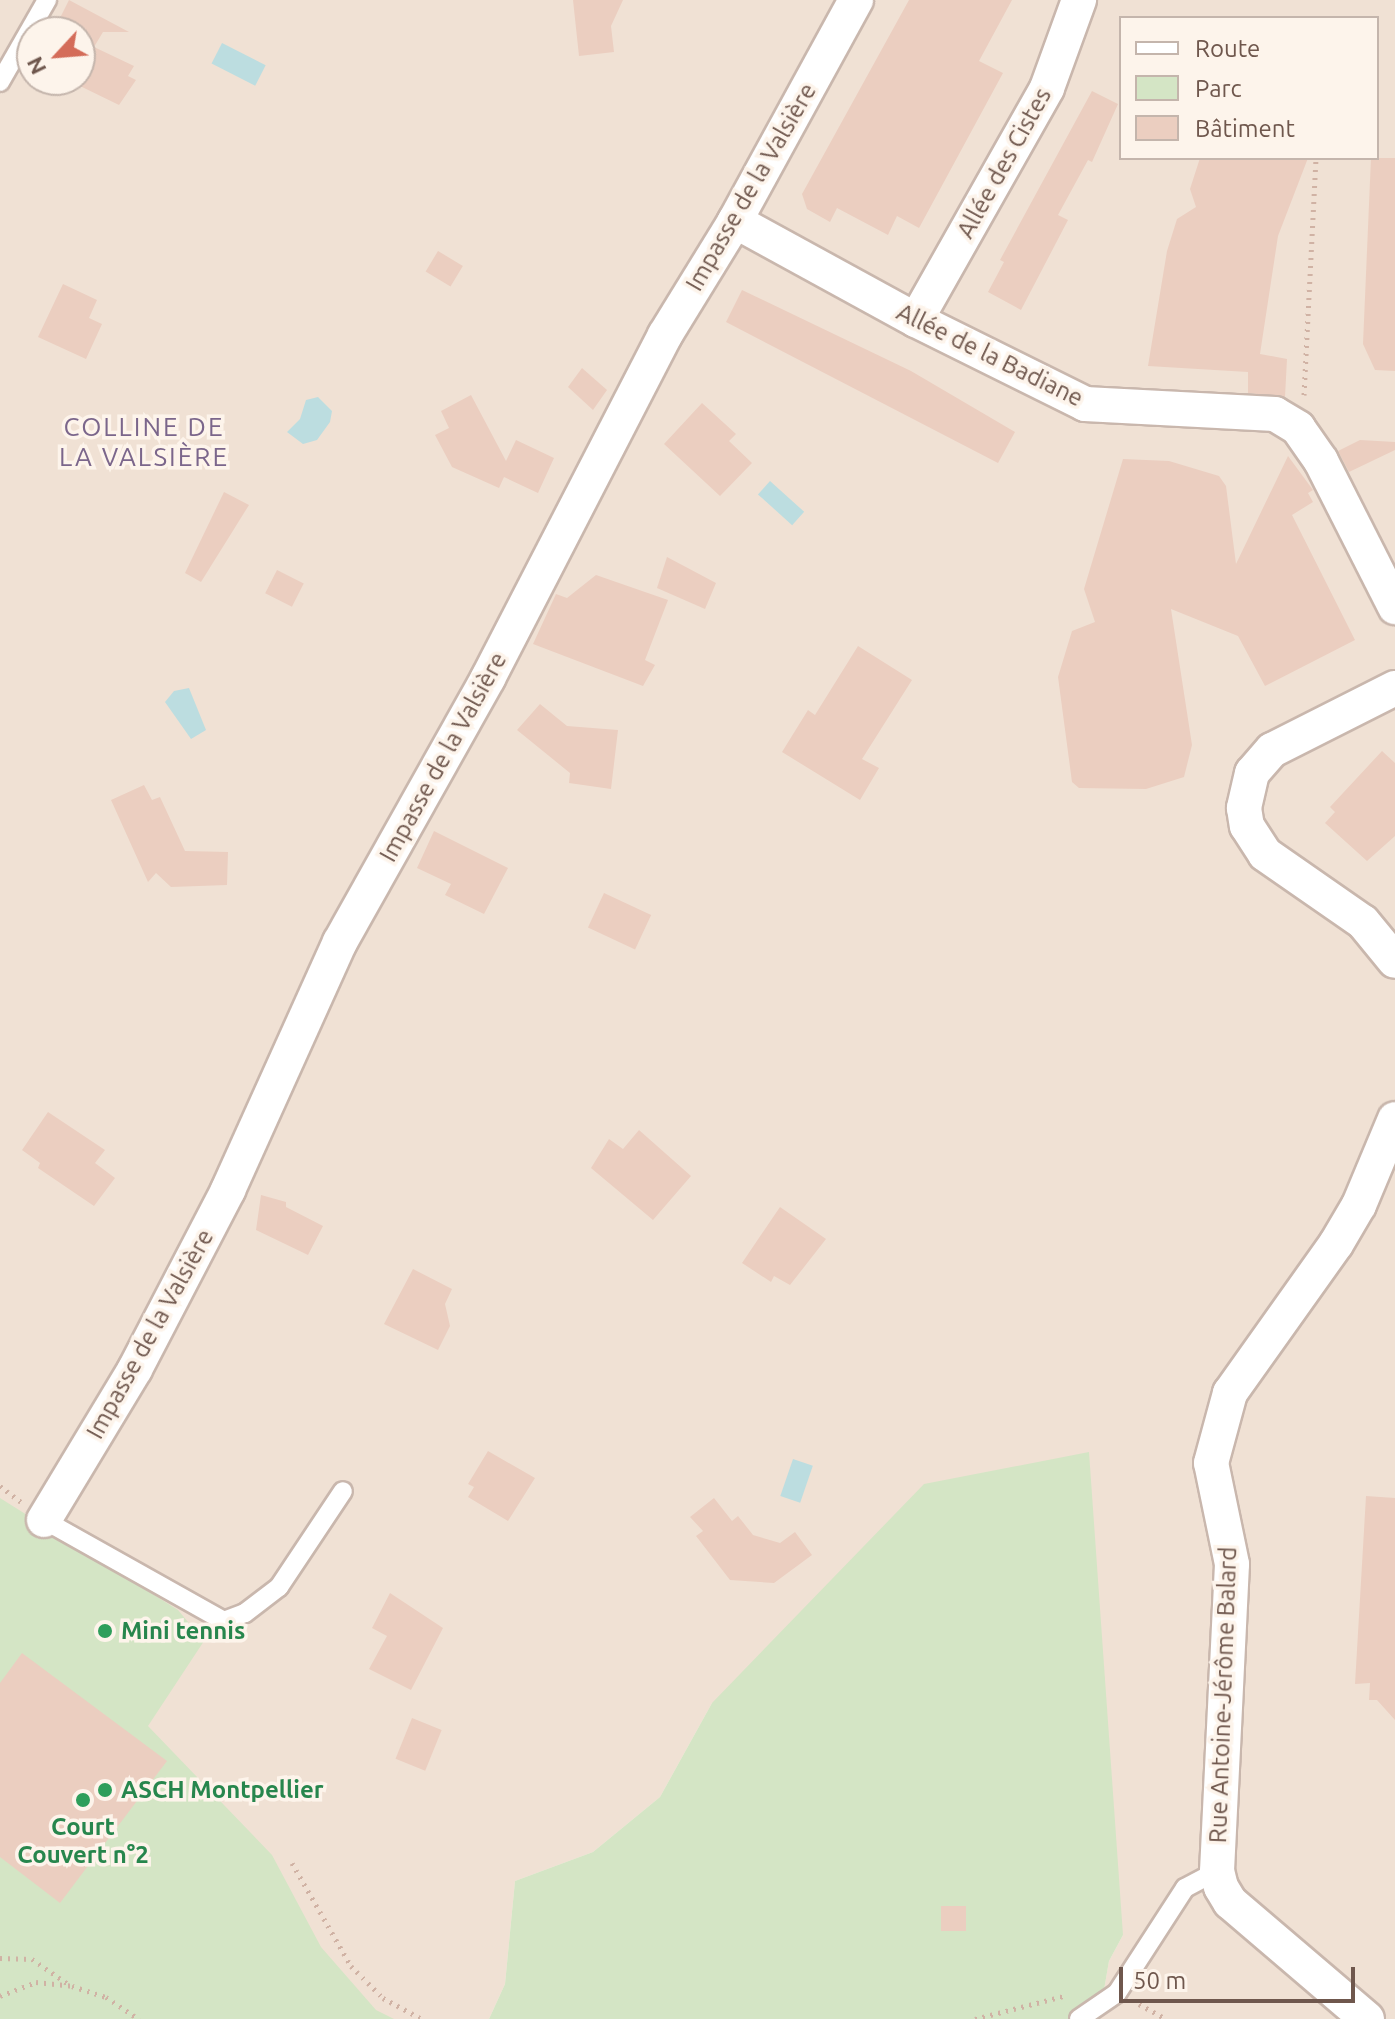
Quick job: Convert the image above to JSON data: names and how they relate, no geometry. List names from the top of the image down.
{
  "streets": {
    "street": [
      "Allée des Cistes",
      "Impasse de la Valsière",
      "Allée de la Badiane",
      "Rue Antoine-Jérôme Balard"
    ]
  },
  "crossings": [
    ["Allée des Cistes", "Allée de la Badiane"],
    ["Impasse de la Valsière", "Allée de la Badiane"]
  ],
  "districts": ["COLLINE DE LA VALSIÈRE"],
  "places": ["Mini tennis", "ASCH Montpellier", "Court Couvert n°2"],
  "legend": ["Route", "Parc", "Bâtiment"],
  "scale_bar": "50 m",
  "north": "bottom left"
}
